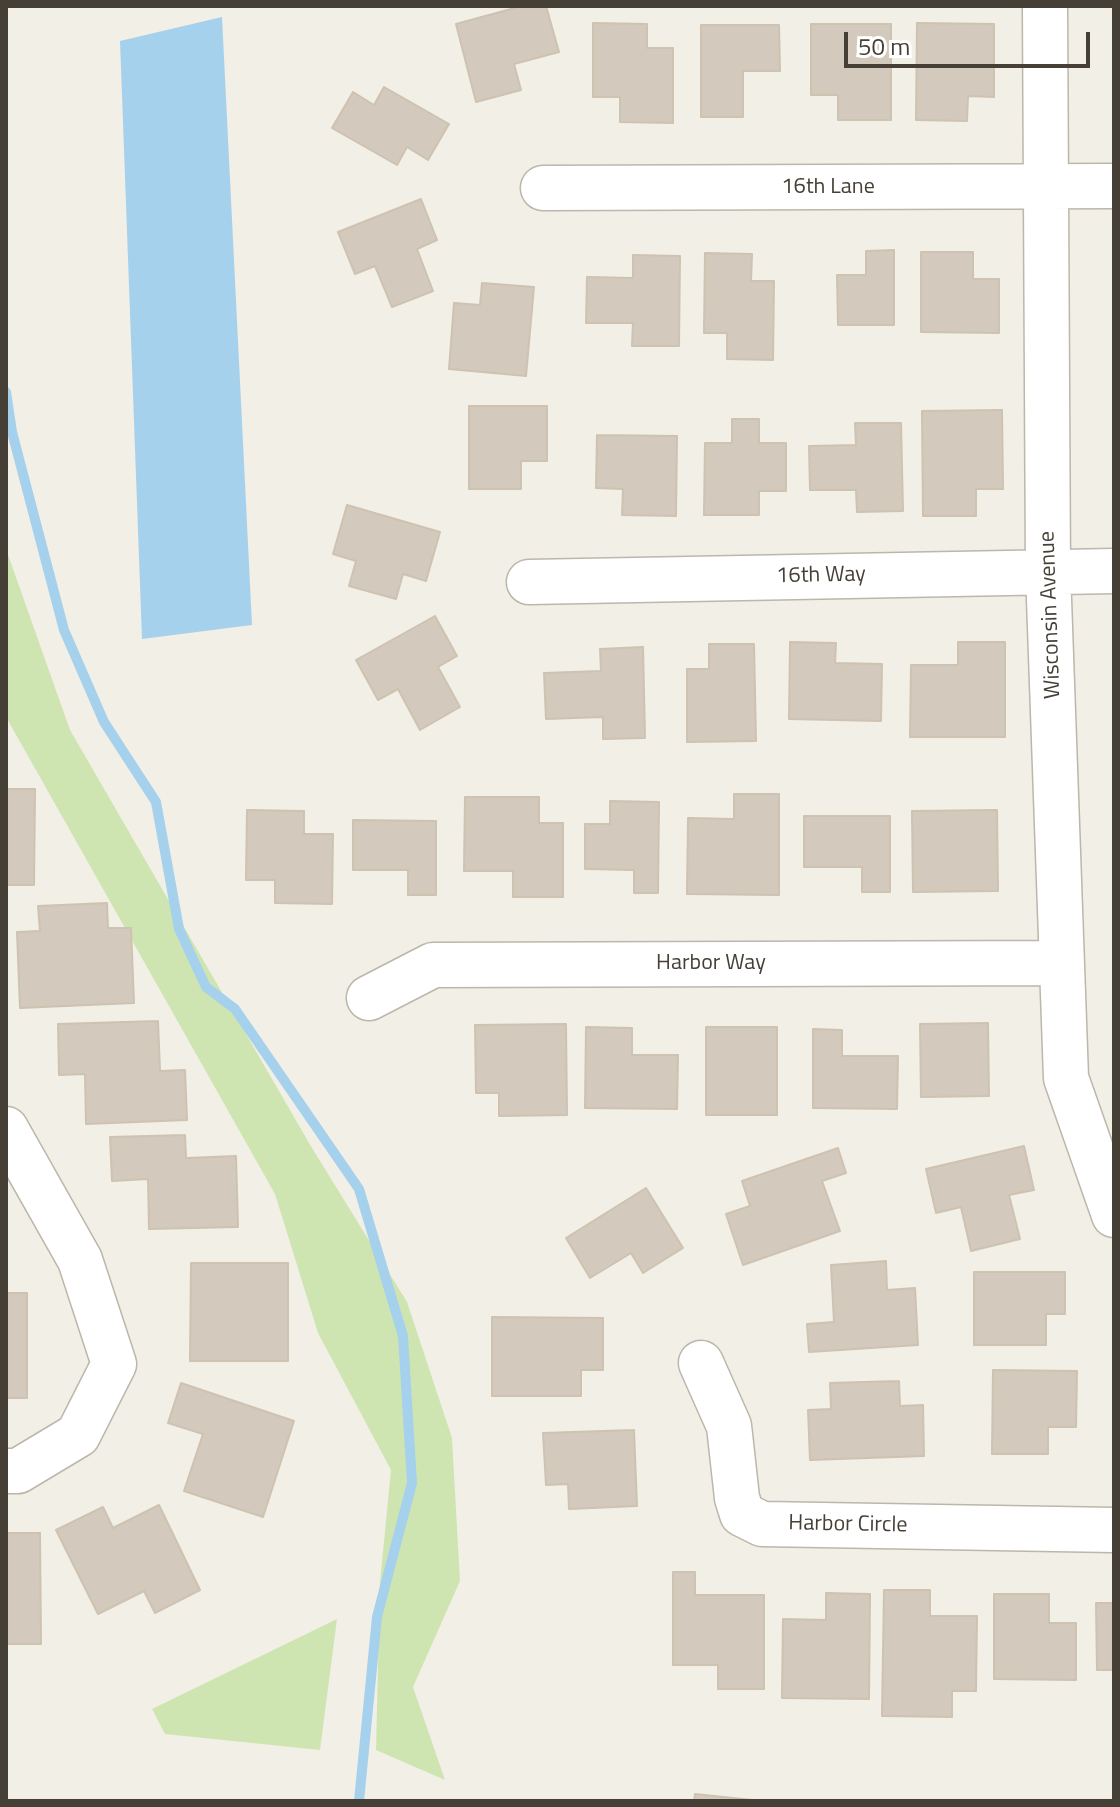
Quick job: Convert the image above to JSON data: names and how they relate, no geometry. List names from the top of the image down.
{
  "streets": {
    "street": [
      "16th Lane",
      "16th Way",
      "Wisconsin Avenue",
      "Harbor Way",
      "Harbor Circle"
    ]
  },
  "crossings": [
    ["16th Lane", "Wisconsin Avenue"],
    ["16th Way", "Wisconsin Avenue"],
    ["Wisconsin Avenue", "Harbor Way"]
  ],
  "scale_bar": "50 m"
}
